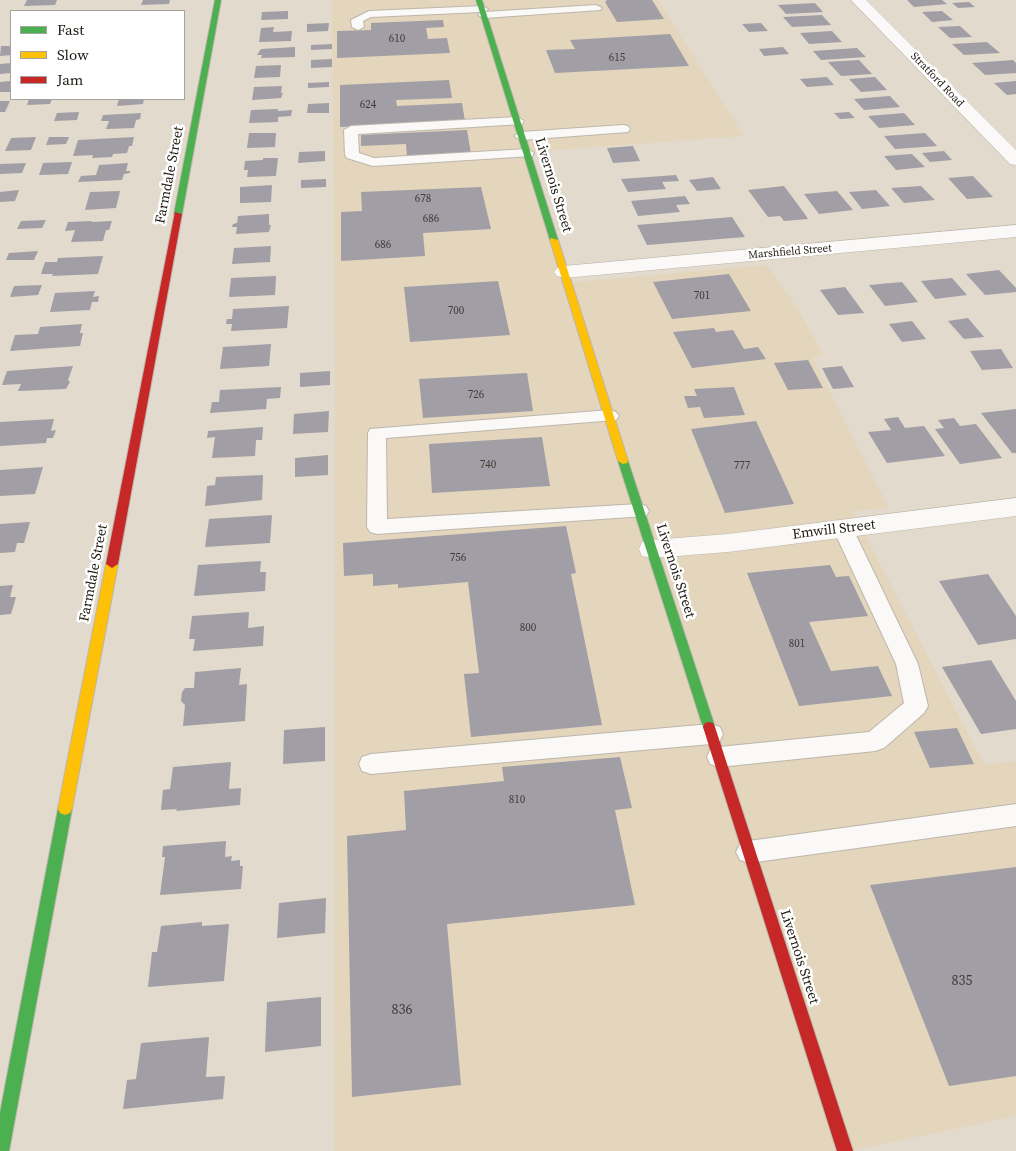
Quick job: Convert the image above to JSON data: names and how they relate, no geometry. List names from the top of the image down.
{
  "streets": {
    "street": [
      "Stratford Road",
      "Farmdale Street",
      "Livernois Street",
      "Marshfield Street",
      "Emwill Street"
    ]
  },
  "crossings": [
    ["Livernois Street", "Marshfield Street"],
    ["Livernois Street", "Emwill Street"]
  ],
  "house_numbers": [
    "610",
    "615",
    "624",
    "678",
    "686",
    "686",
    "701",
    "700",
    "726",
    "740",
    "777",
    "756",
    "800",
    "801",
    "810",
    "835",
    "836"
  ],
  "legend": ["Fast", "Slow", "Jam"]
}
